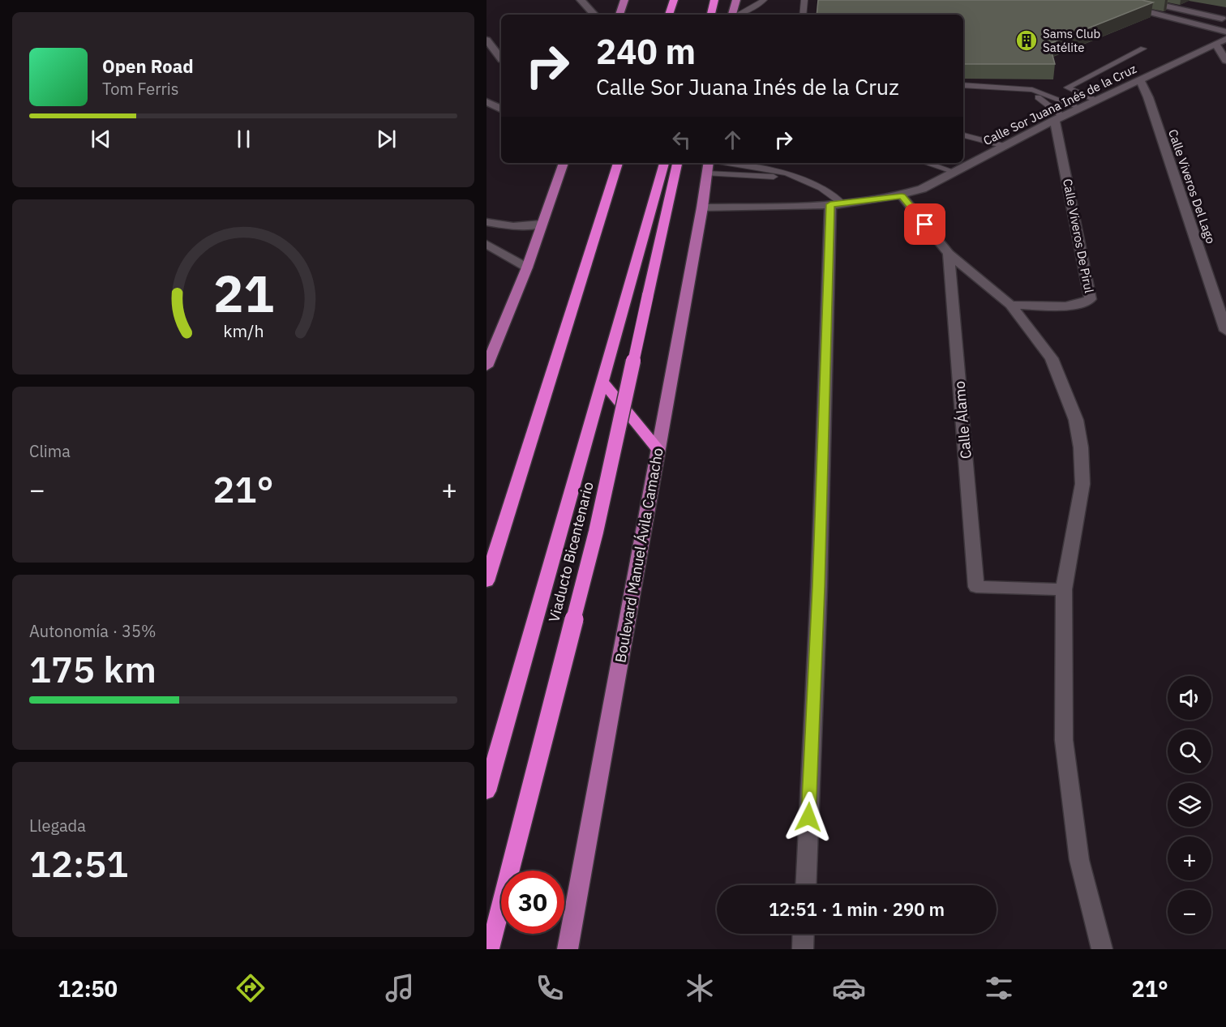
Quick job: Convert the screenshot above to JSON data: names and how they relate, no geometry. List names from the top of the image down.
{
  "streets": {
    "highway": ["Viaducto Bicentenario"],
    "main road": ["Boulevard Manuel Ávila Camacho"],
    "street": [
      "Calle Sor Juana Inés de la Cruz",
      "Calle Viveros Del Lago",
      "Calle Viveros De Pirul",
      "Calle Álamo"
    ]
  },
  "crossings": [
    ["Calle Sor Juana Inés de la Cruz", "Calle Viveros Del Lago"],
    ["Calle Sor Juana Inés de la Cruz", "Calle Viveros De Pirul"],
    ["Calle Sor Juana Inés de la Cruz", "Boulevard Manuel Ávila Camacho"]
  ],
  "places": {
    "building": ["Sams Club Satélite"]
  },
  "page": {
    "turn": ["240 m", "Calle Sor Juana Inés de la Cruz"],
    "song": ["Open Road", "Tom Ferris"],
    "tile": [
      "Clima",
      ["Autonomía · 35%", "175 km"],
      ["Llegada", "12:51"]
    ],
    "heat": ["−", "21°", "+"],
    "map_buttons": ["+", "−"],
    "limit": "30",
    "trip": "12:51 · 1 min · 290 m",
    "tabs": ["12:50", "21°"],
    "gauge": ["21", "km/h"]
  }
}
